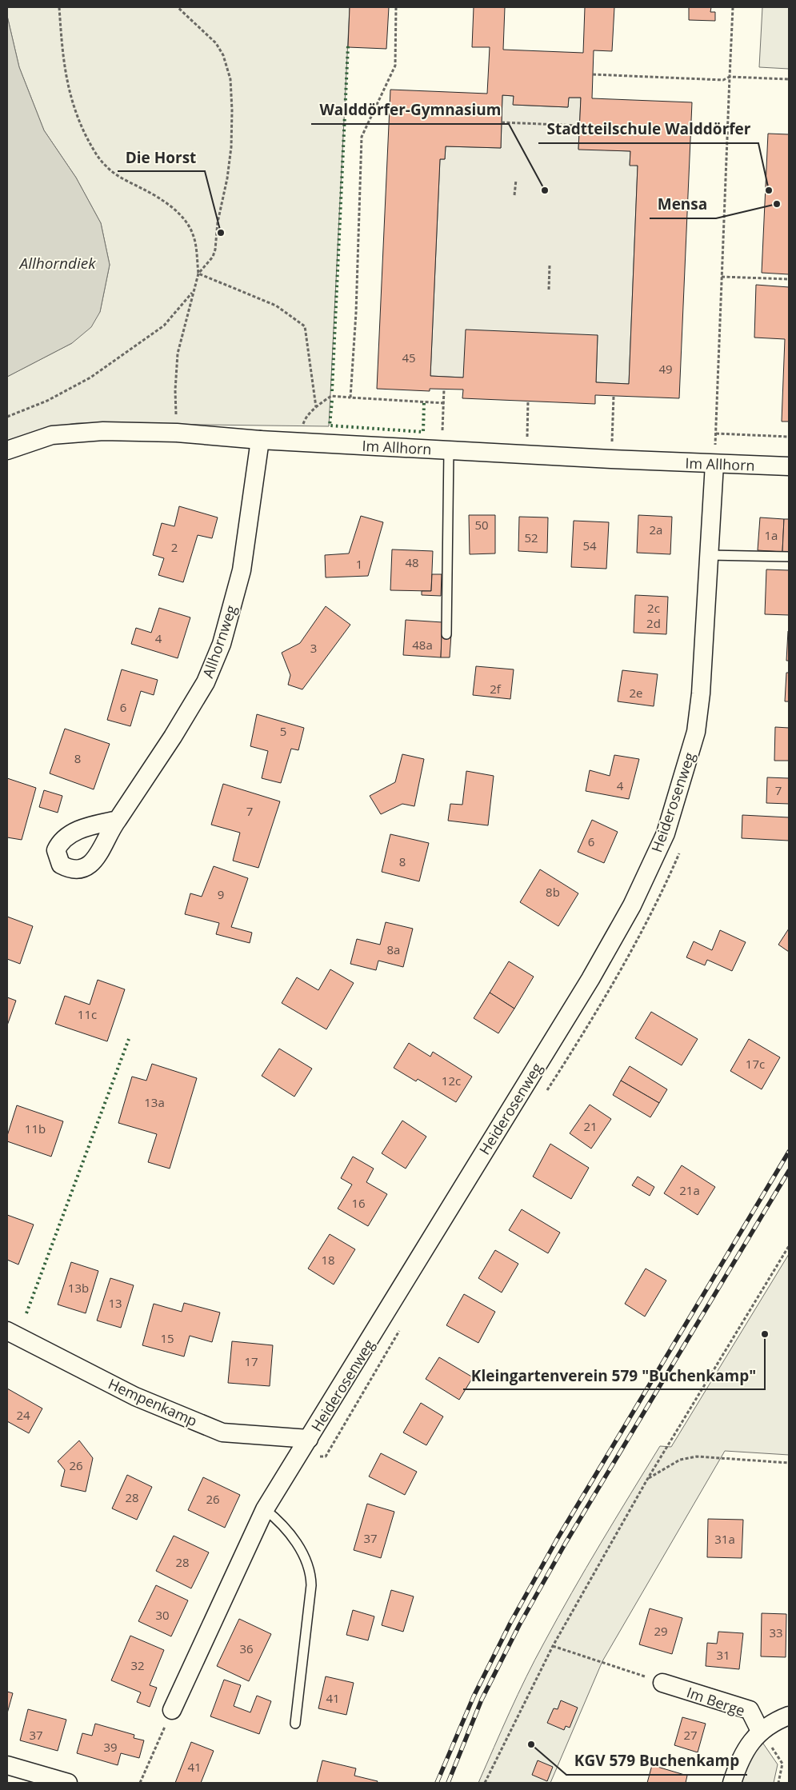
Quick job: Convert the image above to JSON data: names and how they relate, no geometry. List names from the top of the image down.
{
  "streets": {
    "street": [
      "Im Allhorn",
      "Allhornweg",
      "Heiderosenweg",
      "Hempenkamp",
      "Im Berge"
    ]
  },
  "crossings": [
    ["Im Allhorn", "Allhornweg"],
    ["Im Allhorn", "Heiderosenweg"],
    ["Heiderosenweg", "Hempenkamp"]
  ],
  "water": ["Allhorndiek"],
  "places": [
    "Walddörfer-Gymnasium",
    "Stadtteilschule Walddörfer",
    "Mensa",
    "Die Horst",
    "Kleingartenverein 579 \"Buchenkamp\"",
    "KGV 579 Buchenkamp"
  ],
  "house_numbers": [
    "45",
    "49",
    "50",
    "2a",
    "1a",
    "52",
    "54",
    "2",
    "48",
    "1",
    "2c",
    "2d",
    "4",
    "48a",
    "3",
    "2f",
    "2e",
    "6",
    "5",
    "8",
    "4",
    "7",
    "7",
    "6",
    "8",
    "8b",
    "9",
    "8a",
    "11c",
    "17c",
    "12c",
    "13a",
    "21",
    "11b",
    "21a",
    "16",
    "18",
    "13b",
    "13",
    "15",
    "17",
    "24",
    "26",
    "28",
    "26",
    "37",
    "31a",
    "28",
    "30",
    "29",
    "33",
    "36",
    "31",
    "32",
    "41",
    "37",
    "27",
    "39",
    "41"
  ]
}
